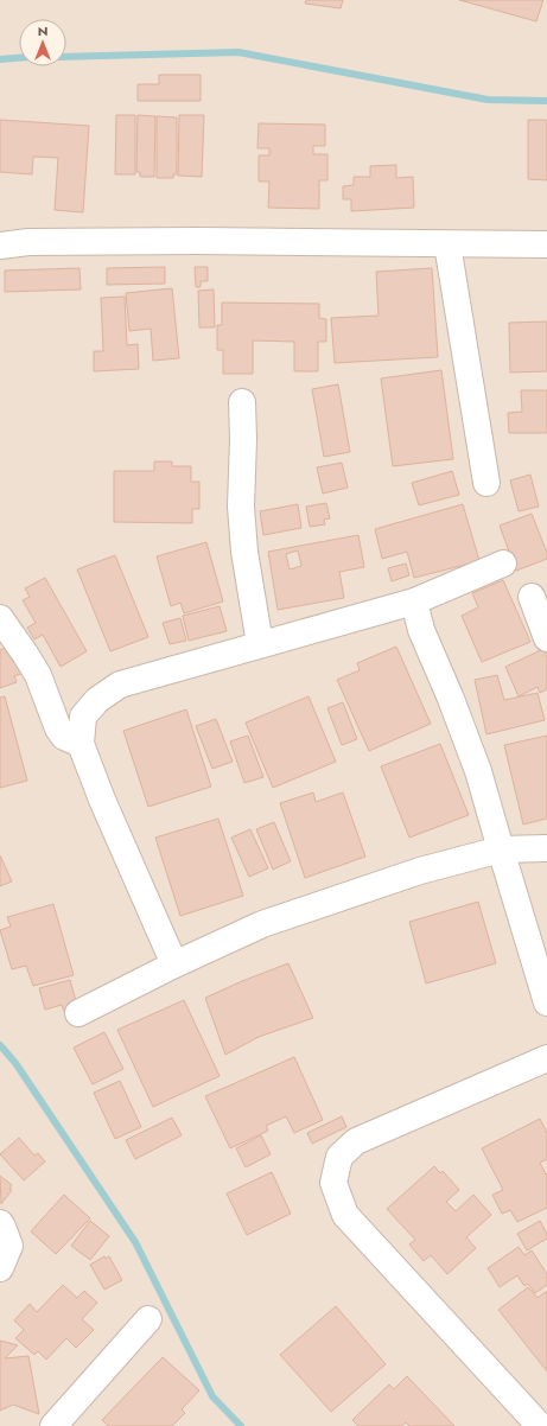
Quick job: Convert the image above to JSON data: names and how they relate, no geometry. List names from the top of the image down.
{
  "north": "top"
}
